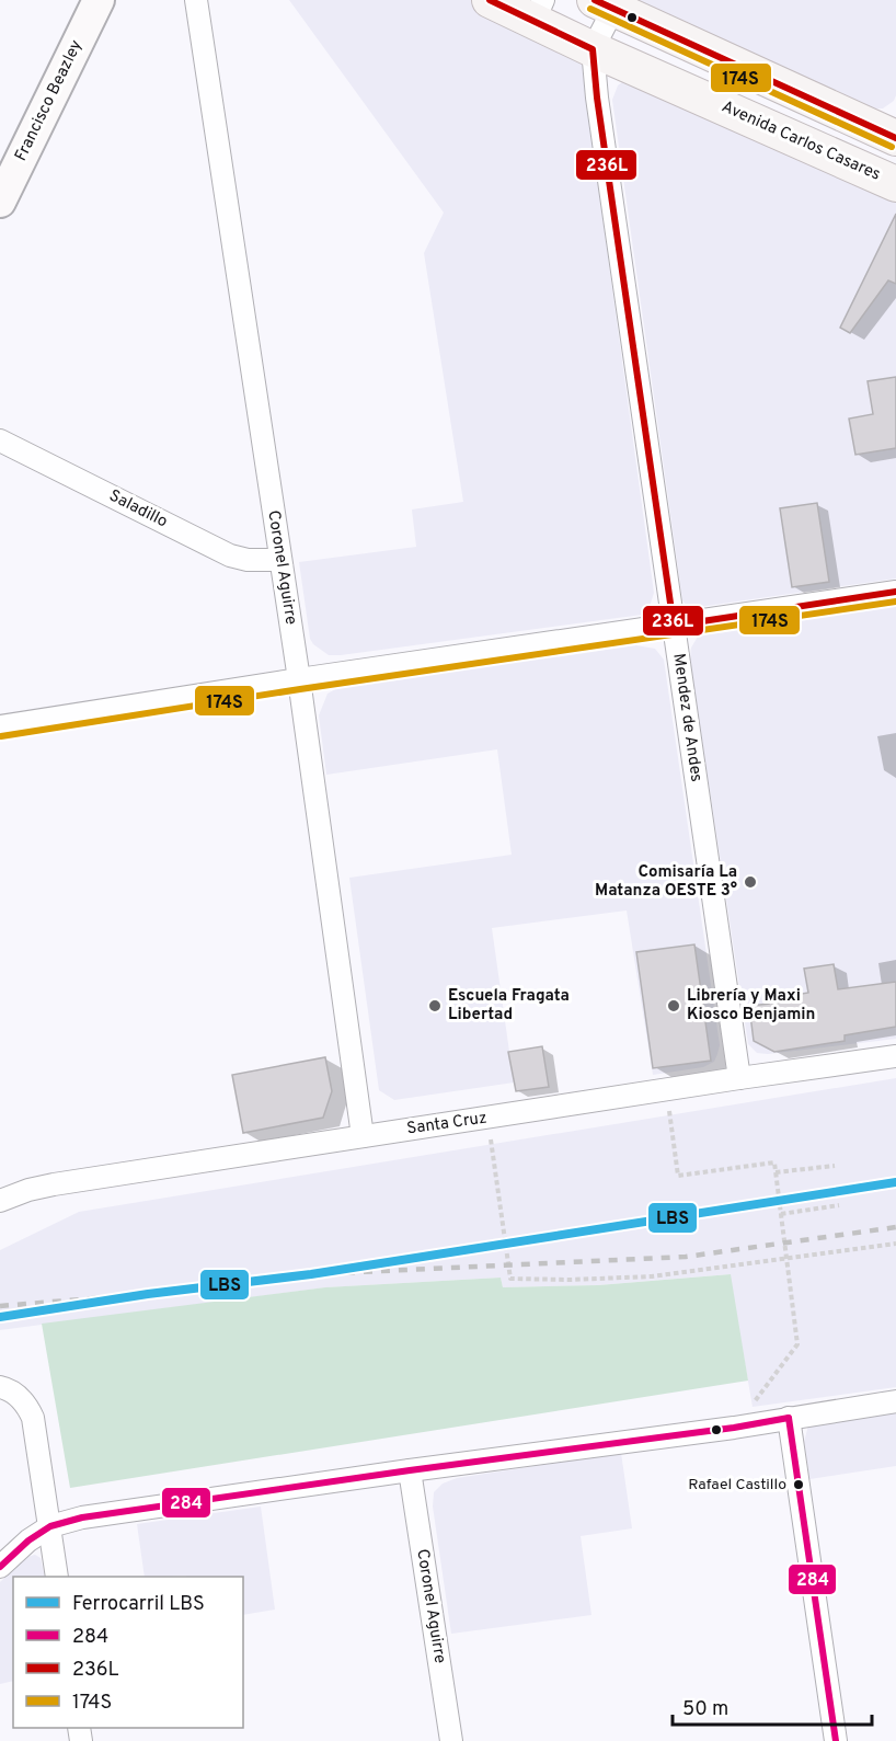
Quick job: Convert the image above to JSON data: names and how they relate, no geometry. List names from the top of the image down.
{
  "streets": {
    "main road": ["Avenida Carlos Casares"],
    "street": [
      "Francisco Beazley",
      "Saladillo",
      "Coronel Aguirre",
      "Mendez de Andes",
      "Santa Cruz"
    ]
  },
  "crossings": [
    ["Avenida Carlos Casares", "Mendez de Andes"],
    ["Saladillo", "Coronel Aguirre"],
    ["Coronel Aguirre", "Santa Cruz"],
    ["Mendez de Andes", "Santa Cruz"]
  ],
  "places": [
    "Comisaría La Matanza OESTE 3°",
    "Escuela Fragata Libertad",
    "Librería y Maxi Kiosco Benjamin",
    "Rafael Castillo"
  ],
  "lines": [
    "transit line 236L",
    "transit line 174S",
    "rail line LBS",
    "transit line 284"
  ],
  "legend": [
    "Ferrocarril LBS",
    "284",
    "236L",
    "174S"
  ],
  "scale_bar": "50 m"
}
